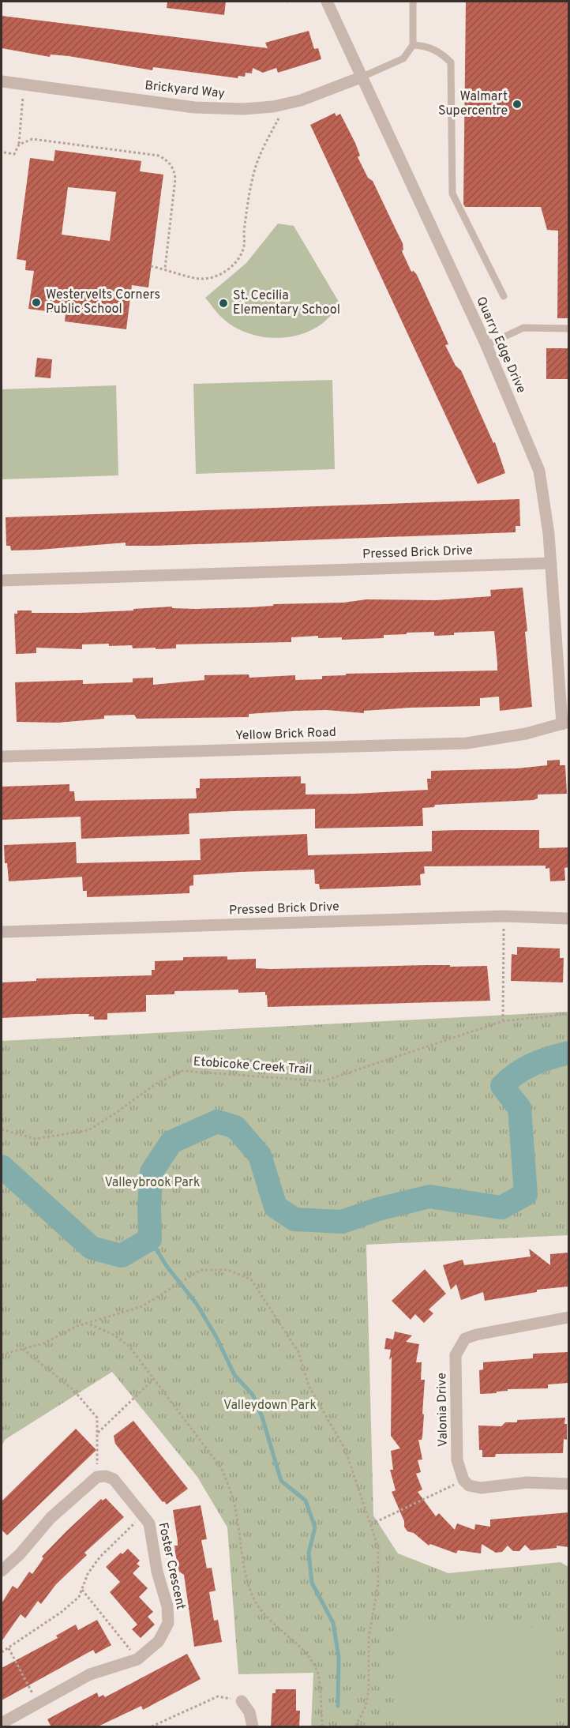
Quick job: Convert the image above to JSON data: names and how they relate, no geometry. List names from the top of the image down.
{
  "streets": {
    "street": [
      "Brickyard Way",
      "Quarry Edge Drive",
      "Pressed Brick Drive",
      "Yellow Brick Road",
      "Valonia Drive",
      "Foster Crescent"
    ],
    "path": ["Etobicoke Creek Trail"]
  },
  "crossings": [
    ["Brickyard Way", "Quarry Edge Drive"],
    ["Quarry Edge Drive", "Pressed Brick Drive"],
    ["Quarry Edge Drive", "Yellow Brick Road"]
  ],
  "parks": ["Valleybrook Park", "Valleydown Park"],
  "places": ["Walmart Supercentre", "Westervelts Corners Public School", "St. Cecilia Elementary School"]
}
